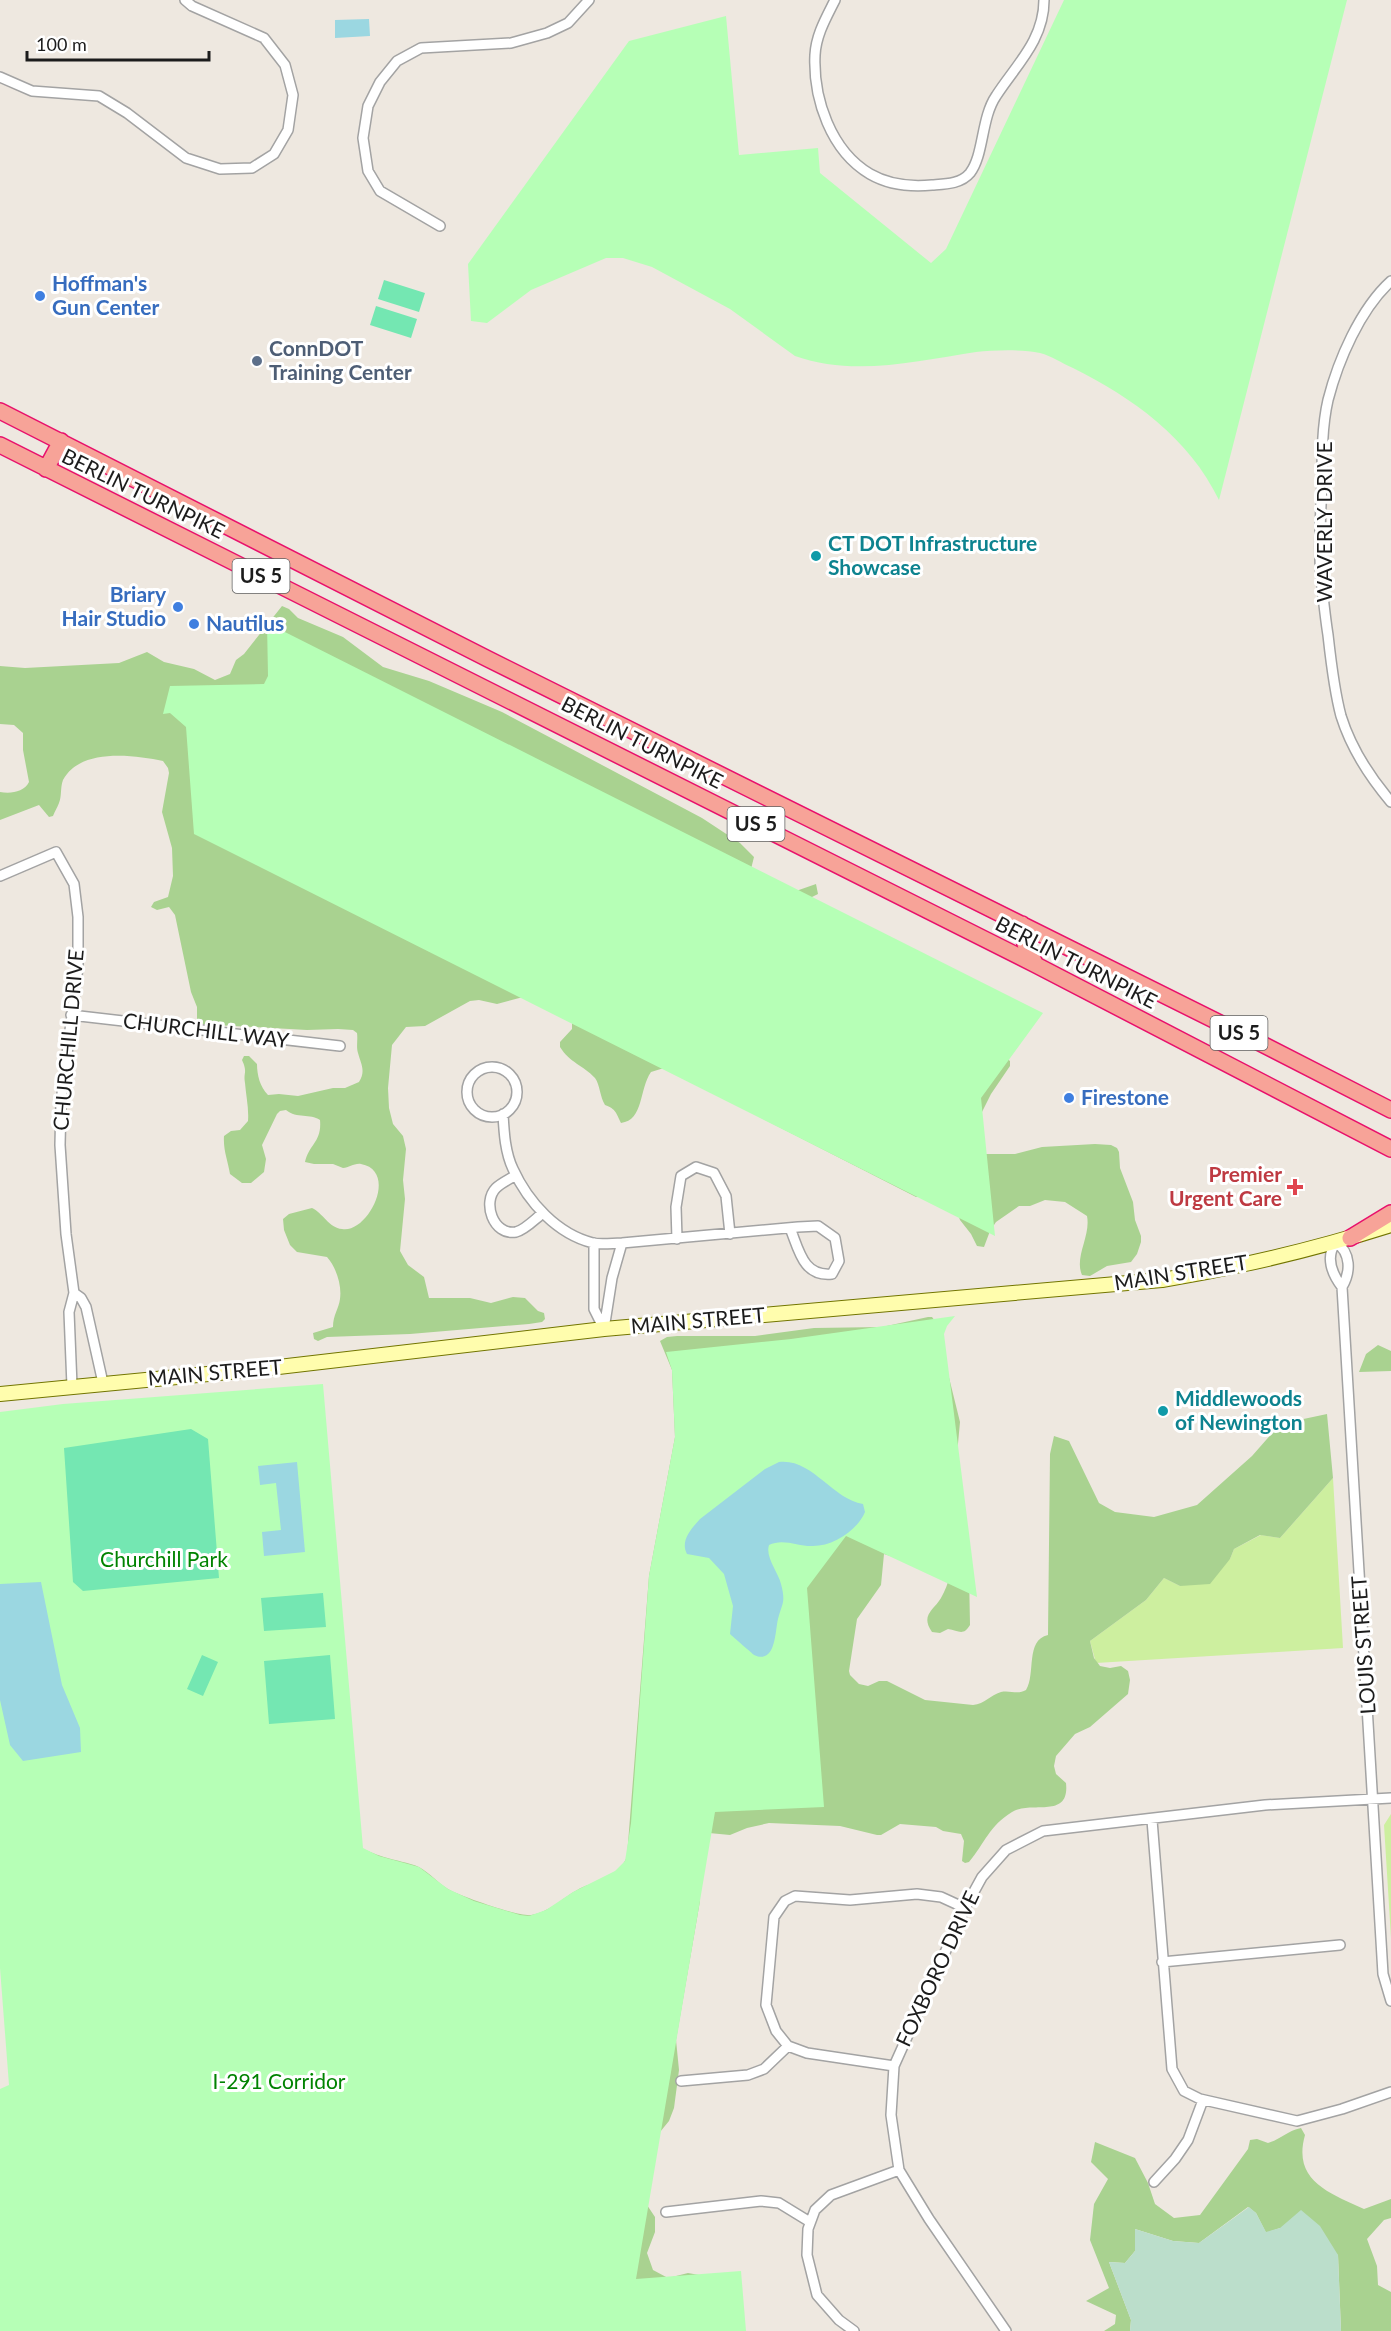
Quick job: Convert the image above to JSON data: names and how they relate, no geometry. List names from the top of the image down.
{
  "streets": {
    "highway": ["BERLIN TURNPIKE", "US 5"],
    "main road": ["MAIN STREET"],
    "street": [
      "WAVERLY DRIVE",
      "CHURCHILL WAY",
      "CHURCHILL DRIVE",
      "LOUIS STREET",
      "FOXBORO DRIVE"
    ]
  },
  "crossings": [
    ["CHURCHILL WAY", "CHURCHILL DRIVE"],
    ["CHURCHILL DRIVE", "MAIN STREET"],
    ["MAIN STREET", "LOUIS STREET"],
    ["LOUIS STREET", "FOXBORO DRIVE"]
  ],
  "parks": ["Churchill Park", "I-291 Corridor"],
  "places": {
    "other": [
      "Hoffman's Gun Center",
      "ConnDOT Training Center",
      "CT DOT Infrastructure Showcase",
      "Briary Hair Studio",
      "Nautilus",
      "Firestone",
      "Middlewoods of Newington"
    ],
    "health": ["Premier Urgent Care"]
  },
  "scale_bar": "100 m"
}
